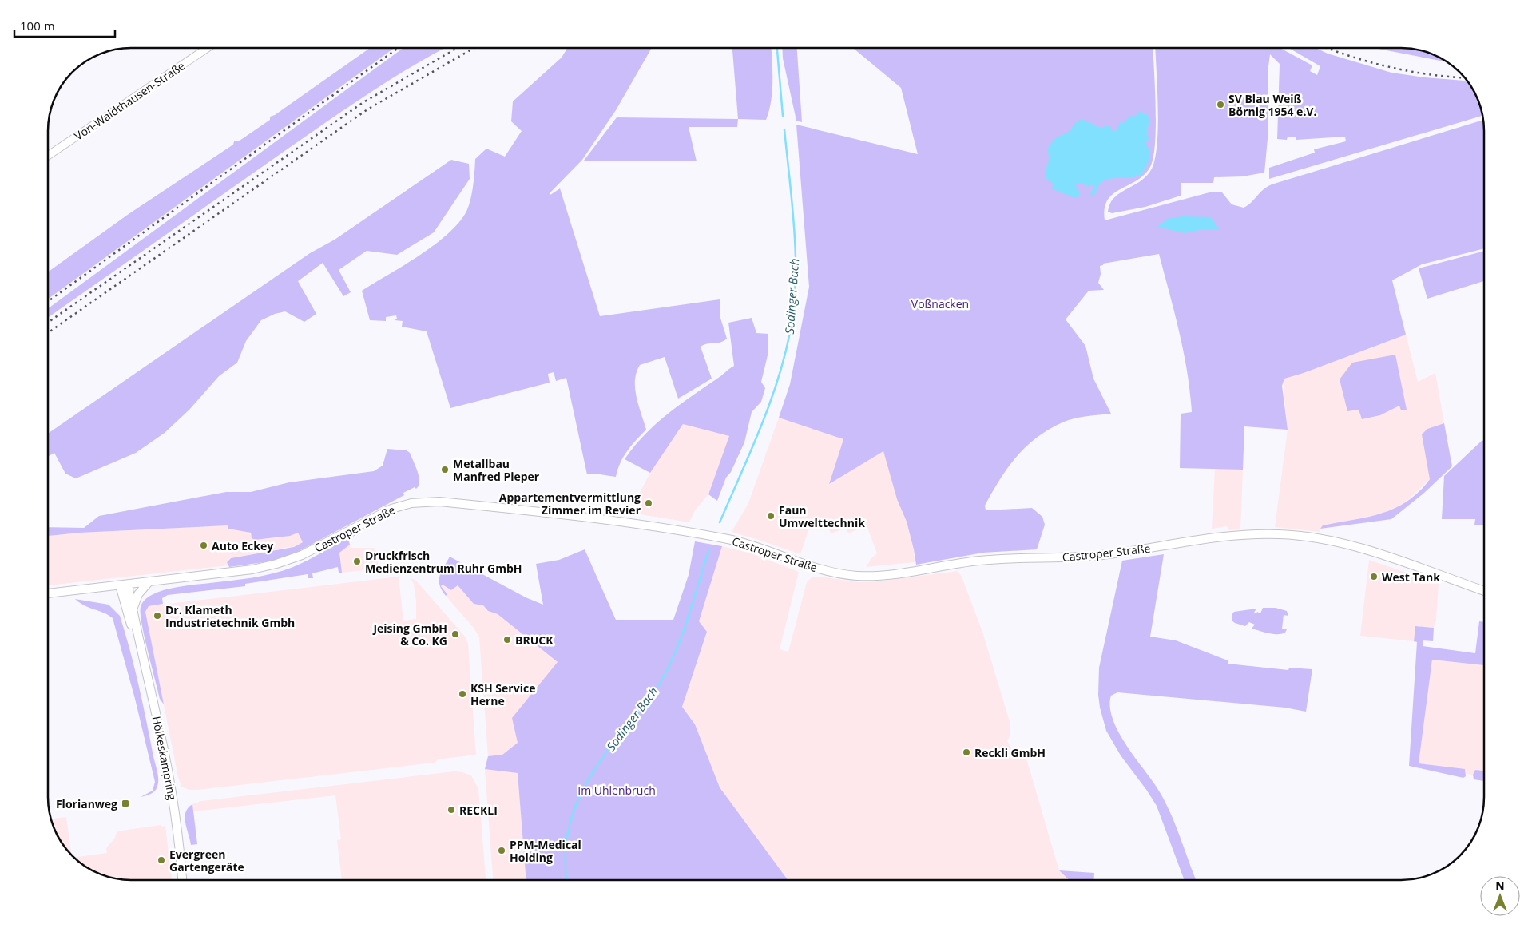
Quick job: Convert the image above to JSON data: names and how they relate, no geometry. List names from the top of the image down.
{
  "streets": {
    "main road": ["Castroper Straße", "Hölkeskampring"],
    "street": ["Von-Waldthausen-Straße"]
  },
  "crossings": [
    ["Castroper Straße", "Hölkeskampring"]
  ],
  "water": ["Sodinger Bach"],
  "parks": ["Voßnacken", "Im Uhlenbruch"],
  "places": {
    "other": [
      "SV Blau Weiß Börnig 1954 e.V.",
      "Metallbau Manfred Pieper",
      "Appartementvermittlung Zimmer im Revier",
      "Faun Umwelttechnik",
      "Auto Eckey",
      "Druckfrisch Medienzentrum Ruhr GmbH",
      "West Tank",
      "Dr. Klameth Industrietechnik Gmbh",
      "Jeising GmbH & Co. KG",
      "BRUCK",
      "KSH Service Herne",
      "Reckli GmbH",
      "RECKLI",
      "PPM-Medical Holding",
      "Evergreen Gartengeräte"
    ],
    "transit": ["Florianweg"]
  },
  "scale_bar": "100 m",
  "north": "top"
}
